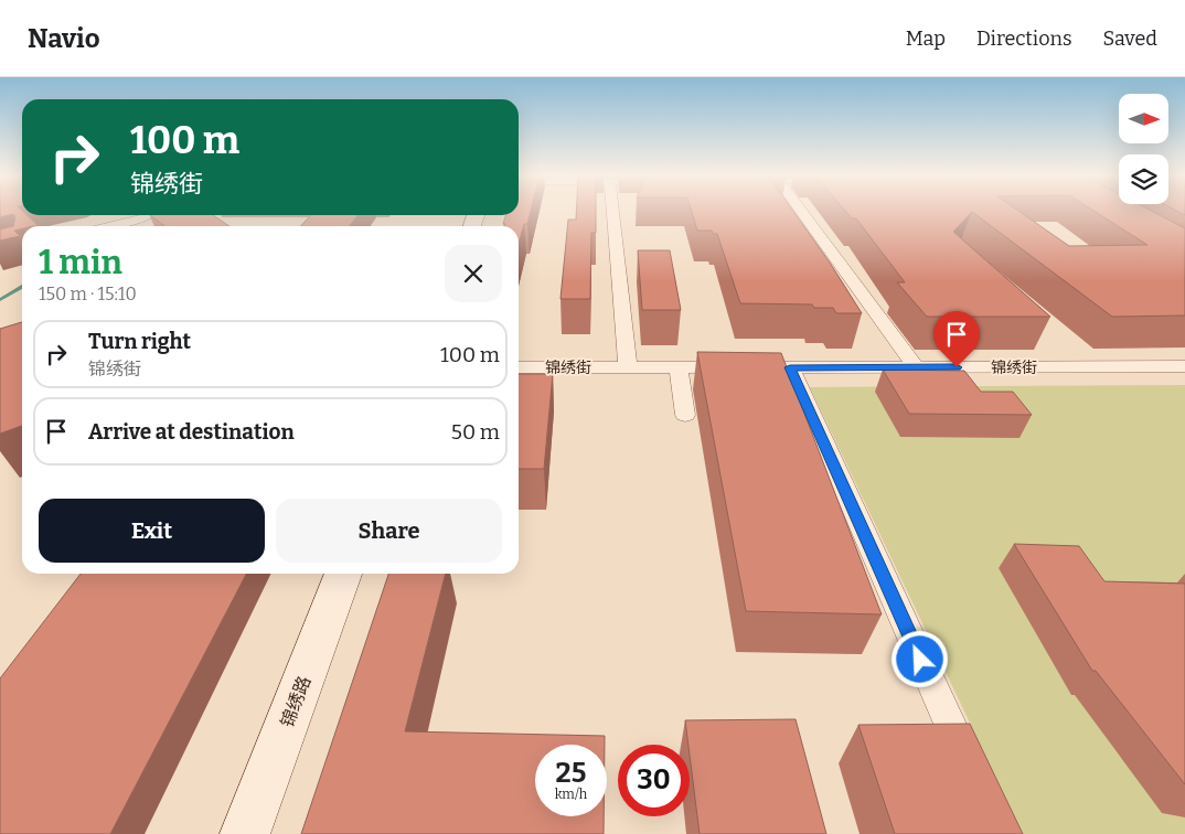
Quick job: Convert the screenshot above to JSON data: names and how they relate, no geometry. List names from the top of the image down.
{
  "streets": {
    "main road": ["锦绣路"],
    "street": ["锦绣街"]
  },
  "north": "right",
  "page": {
    "header": "Navio",
    "nav": ["Map", "Directions", "Saved"],
    "turn": ["100 m", "锦绣街"],
    "heading": ["1 min", "150 m · 15:10"],
    "list": [
      {
        "name": "Turn right",
        "note": "锦绣街",
        "value": "100 m"
      },
      {
        "name": "Arrive at destination",
        "value": "50 m"
      }
    ],
    "buttons": ["Exit", "Share"],
    "speed": "25 km/h",
    "limit": "30"
  }
}
